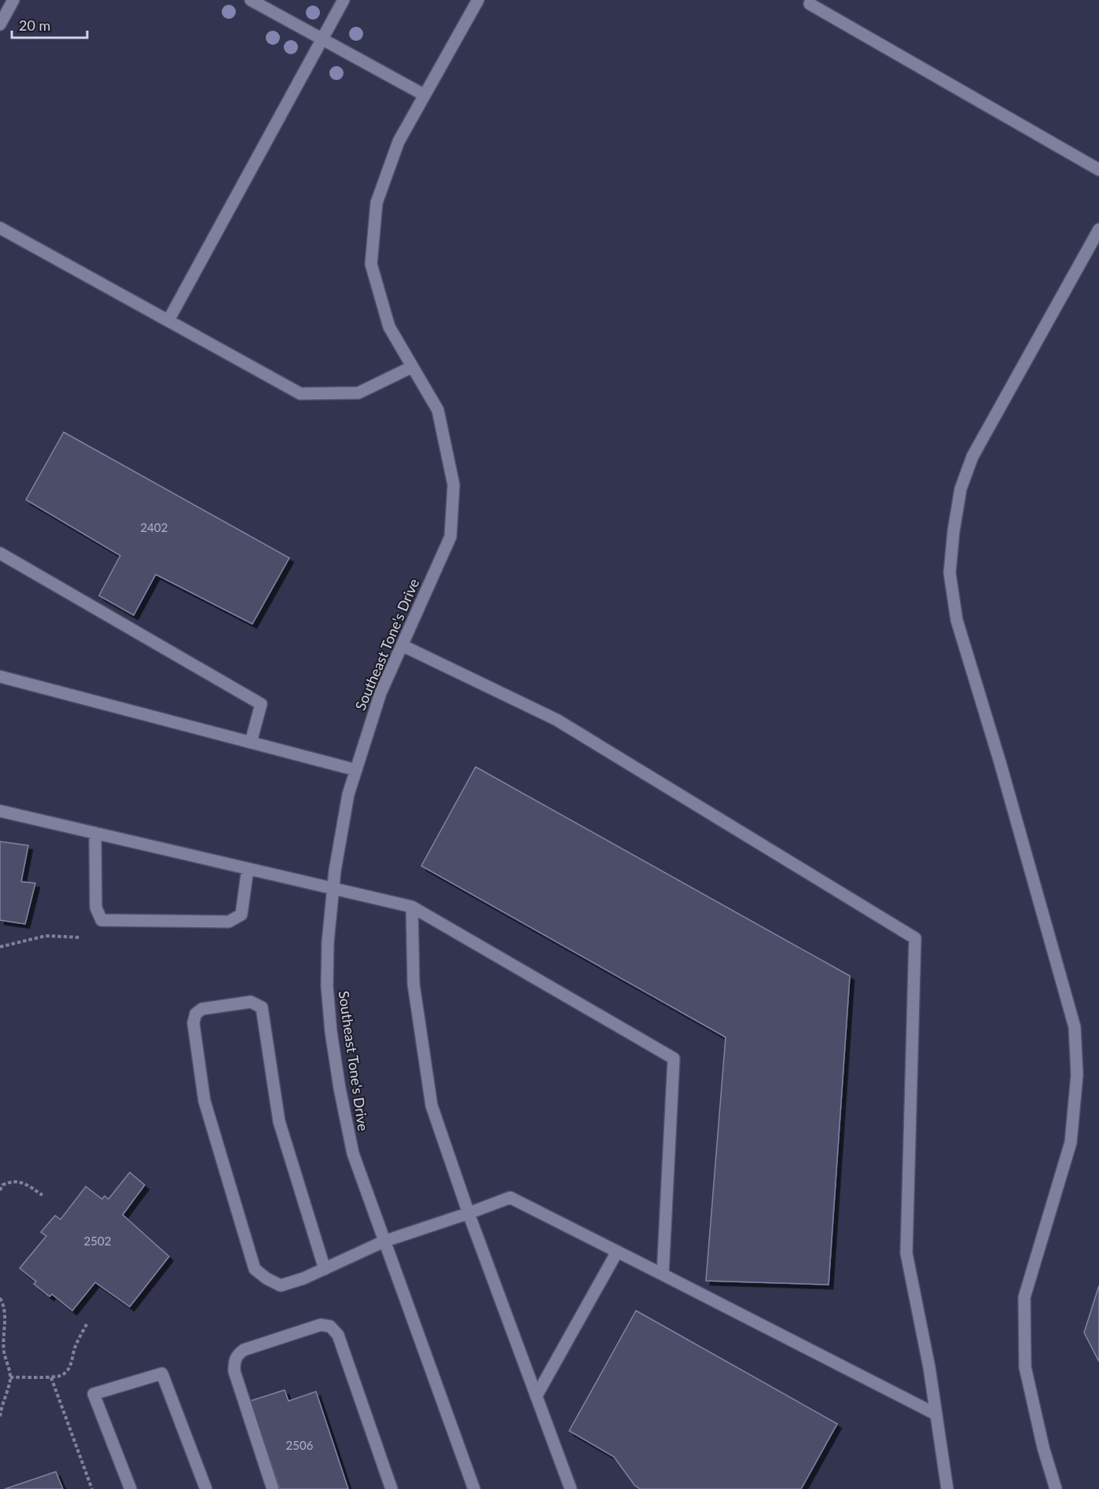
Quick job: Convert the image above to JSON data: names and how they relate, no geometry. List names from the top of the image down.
{
  "streets": {
    "street": ["Southeast Tone's Drive"]
  },
  "house_numbers": ["2402", "2502", "2506"],
  "scale_bar": "20 m"
}
